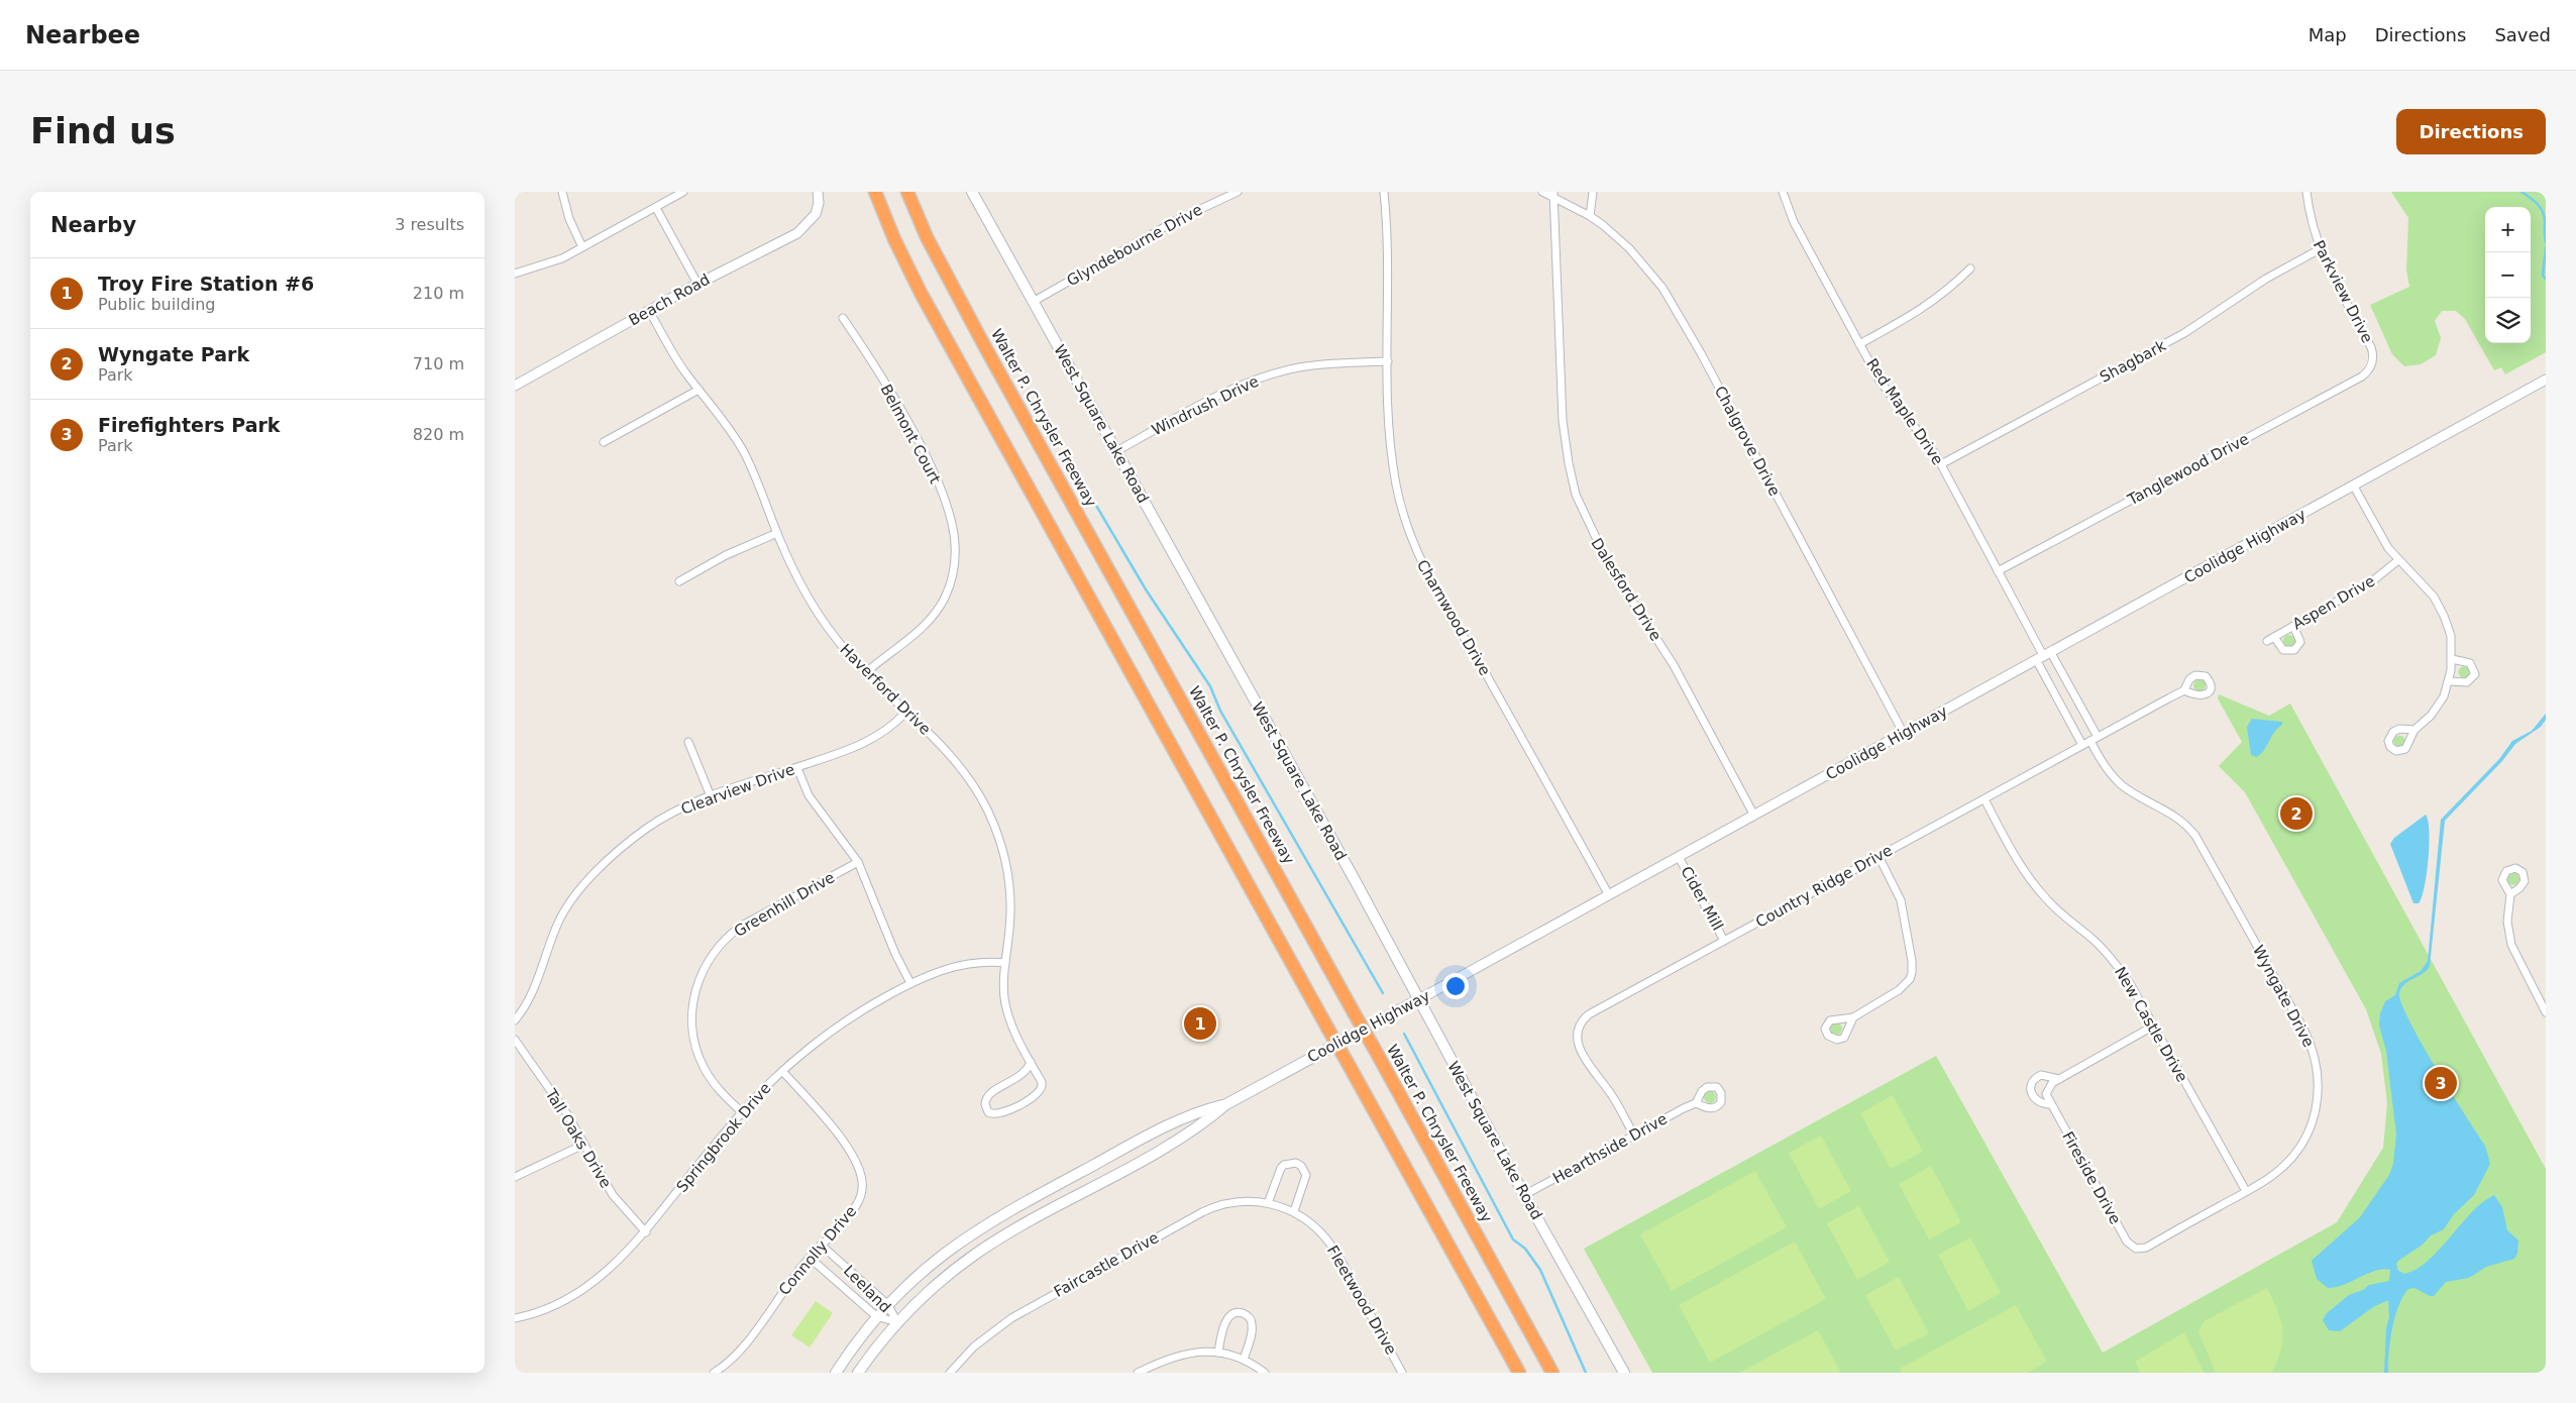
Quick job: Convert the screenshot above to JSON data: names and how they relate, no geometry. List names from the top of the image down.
{
  "streets": {
    "highway": ["Walter P. Chrysler Freeway"],
    "main road": ["West Square Lake Road", "Coolidge Highway"],
    "street": [
      "Glyndebourne Drive",
      "Parkview Drive",
      "Beach Road",
      "Shagbark",
      "Windrush Drive",
      "Red Maple Drive",
      "Belmont Court",
      "Chalgrove Drive",
      "Tanglewood Drive",
      "Dalesford Drive",
      "Aspen Drive",
      "Charnwood Drive",
      "Haverford Drive",
      "Clearview Drive",
      "Country Ridge Drive",
      "Cider Mill",
      "Greenhill Drive",
      "Wyngate Drive",
      "New Castle Drive",
      "Springbrook Drive",
      "Tall Oaks Drive",
      "Hearthside Drive",
      "Fireside Drive",
      "Connolly Drive",
      "Faircastle Drive",
      "Leeland",
      "Fleetwood Drive"
    ]
  },
  "crossings": [
    ["Glyndebourne Drive", "West Square Lake Road"],
    ["Parkview Drive", "Shagbark"],
    ["Parkview Drive", "Tanglewood Drive"],
    ["Beach Road", "Haverford Drive"],
    ["Shagbark", "Red Maple Drive"],
    ["Windrush Drive", "West Square Lake Road"],
    ["Windrush Drive", "Charnwood Drive"],
    ["Red Maple Drive", "Tanglewood Drive"],
    ["Red Maple Drive", "Coolidge Highway"],
    ["Red Maple Drive", "Wyngate Drive"],
    ["West Square Lake Road", "Coolidge Highway"],
    ["West Square Lake Road", "Hearthside Drive"],
    ["Belmont Court", "Haverford Drive"],
    ["Chalgrove Drive", "Coolidge Highway"],
    ["Chalgrove Drive", "Dalesford Drive"],
    ["Coolidge Highway", "Dalesford Drive"],
    ["Coolidge Highway", "Charnwood Drive"],
    ["Coolidge Highway", "Cider Mill"],
    ["Coolidge Highway", "Wyngate Drive"],
    ["Coolidge Highway", "Leeland"],
    ["Haverford Drive", "Clearview Drive"],
    ["Haverford Drive", "Springbrook Drive"],
    ["Country Ridge Drive", "Cider Mill"],
    ["Country Ridge Drive", "Wyngate Drive"],
    ["Country Ridge Drive", "New Castle Drive"],
    ["Country Ridge Drive", "Hearthside Drive"],
    ["Greenhill Drive", "Springbrook Drive"],
    ["Wyngate Drive", "New Castle Drive"],
    ["Wyngate Drive", "Fireside Drive"],
    ["Springbrook Drive", "Tall Oaks Drive"],
    ["Springbrook Drive", "Connolly Drive"],
    ["Connolly Drive", "Leeland"],
    ["Faircastle Drive", "Fleetwood Drive"]
  ],
  "page": {
    "header": "Nearbee",
    "nav": ["Map", "Directions", "Saved"],
    "buttons": "Directions",
    "title": "Find us",
    "heading": ["Nearby", "3 results"],
    "map_buttons": ["+", "−"],
    "list": [
      {
        "mark": "1",
        "name": "Troy Fire Station #6",
        "note": "Public building",
        "value": "210 m"
      },
      {
        "mark": "2",
        "name": "Wyngate Park",
        "note": "Park",
        "value": "710 m"
      },
      {
        "mark": "3",
        "name": "Firefighters Park",
        "note": "Park",
        "value": "820 m"
      }
    ],
    "pins": ["2", "1", "3"]
  }
}
